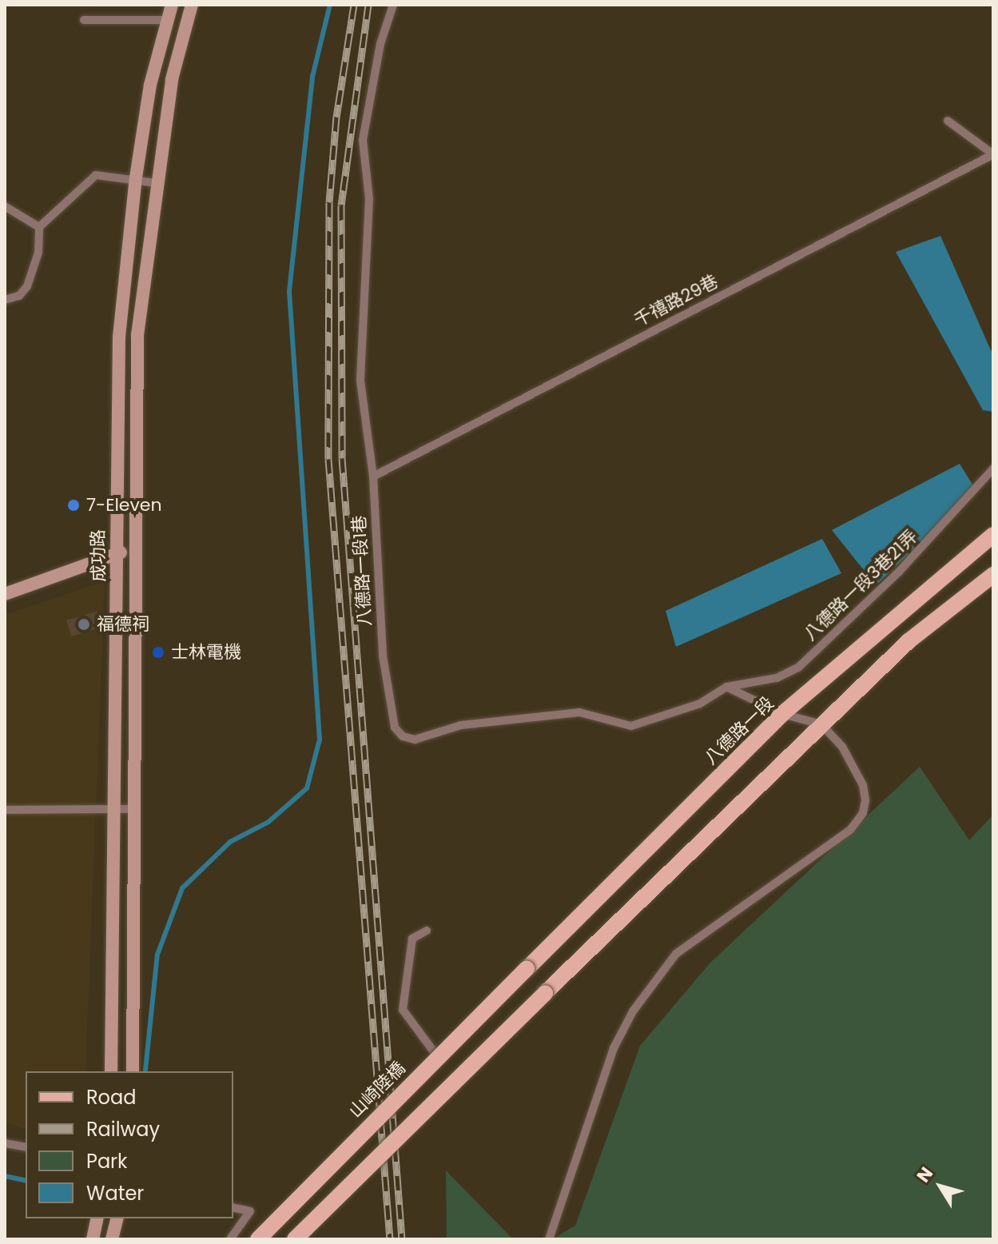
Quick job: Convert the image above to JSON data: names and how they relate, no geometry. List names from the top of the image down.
{
  "streets": {
    "main road": ["八德路一段", "山崎陸橋"],
    "street": ["成功路"],
    "lane": ["千禧路29巷", "八德路一段1巷", "八德路一段3巷21弄"]
  },
  "crossings": [
    ["千禧路29巷", "八德路一段1巷"],
    ["八德路一段1巷", "八德路一段3巷21弄"],
    ["八德路一段", "山崎陸橋"]
  ],
  "places": ["7-Eleven", "福德祠", "士林電機"],
  "legend": [
    "Road",
    "Railway",
    "Park",
    "Water"
  ],
  "north": "top left"
}
